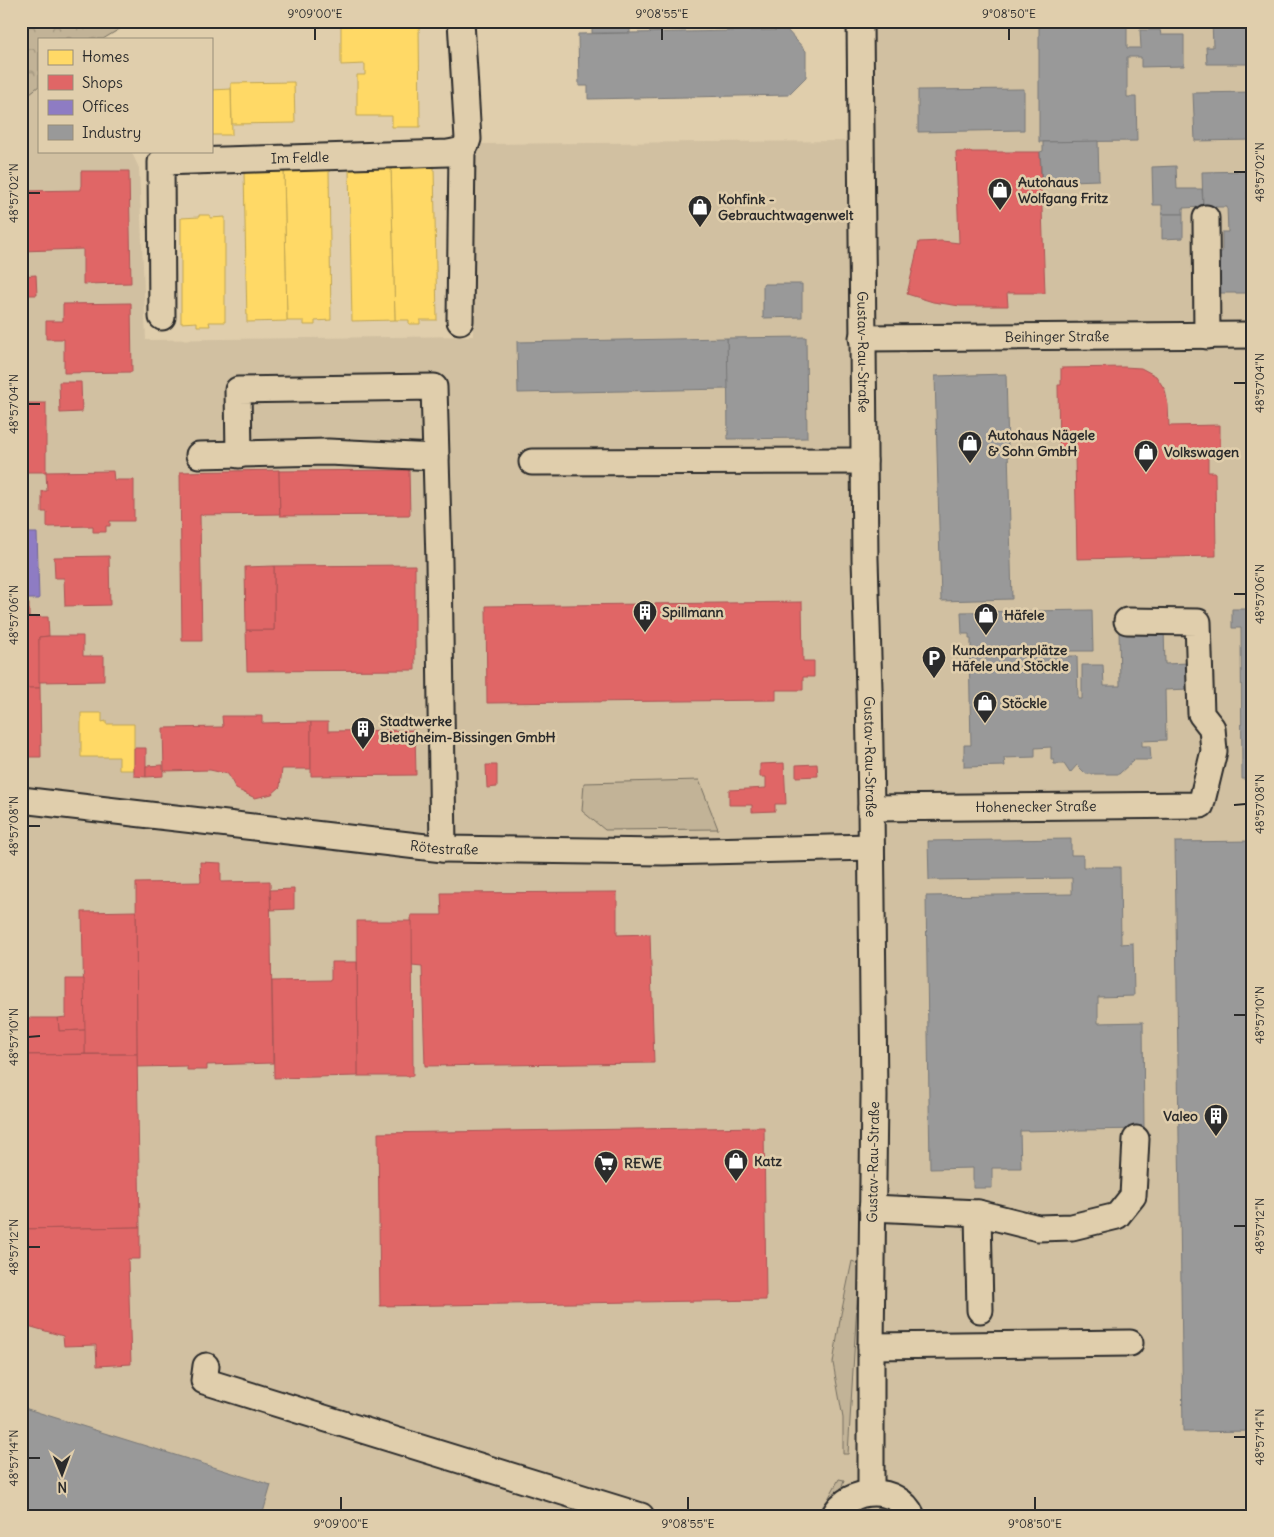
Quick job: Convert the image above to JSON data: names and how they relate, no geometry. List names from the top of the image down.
{
  "streets": {
    "street": [
      "Im Feldle",
      "Beihinger Straße",
      "Gustav-Rau-Straße",
      "Hohenecker Straße",
      "Rötestraße"
    ]
  },
  "crossings": [
    ["Beihinger Straße", "Gustav-Rau-Straße"],
    ["Gustav-Rau-Straße", "Hohenecker Straße"],
    ["Gustav-Rau-Straße", "Rötestraße"]
  ],
  "places": {
    "shop": [
      "Autohaus Wolfgang Fritz",
      "Kohfink - Gebrauchtwagenwelt",
      "Autohaus Nägele & Sohn GmbH",
      "Volkswagen",
      "Häfele",
      "Stöckle",
      "Katz"
    ],
    "building": ["Spillmann", "Stadtwerke Bietigheim-Bissingen GmbH", "Valeo"],
    "parking": ["Kundenparkplätze Häfele und Stöckle"],
    "supermarket": ["REWE"]
  },
  "legend": [
    "Homes",
    "Shops",
    "Offices",
    "Industry"
  ],
  "north": "bottom",
  "coordinates": [
    "9°09'00\"E",
    "9°08'55\"E",
    "9°08'50\"E",
    "48°57'02\"N",
    "48°57'04\"N",
    "48°57'06\"N",
    "48°57'08\"N",
    "48°57'10\"N",
    "48°57'12\"N",
    "48°57'14\"N"
  ]
}
